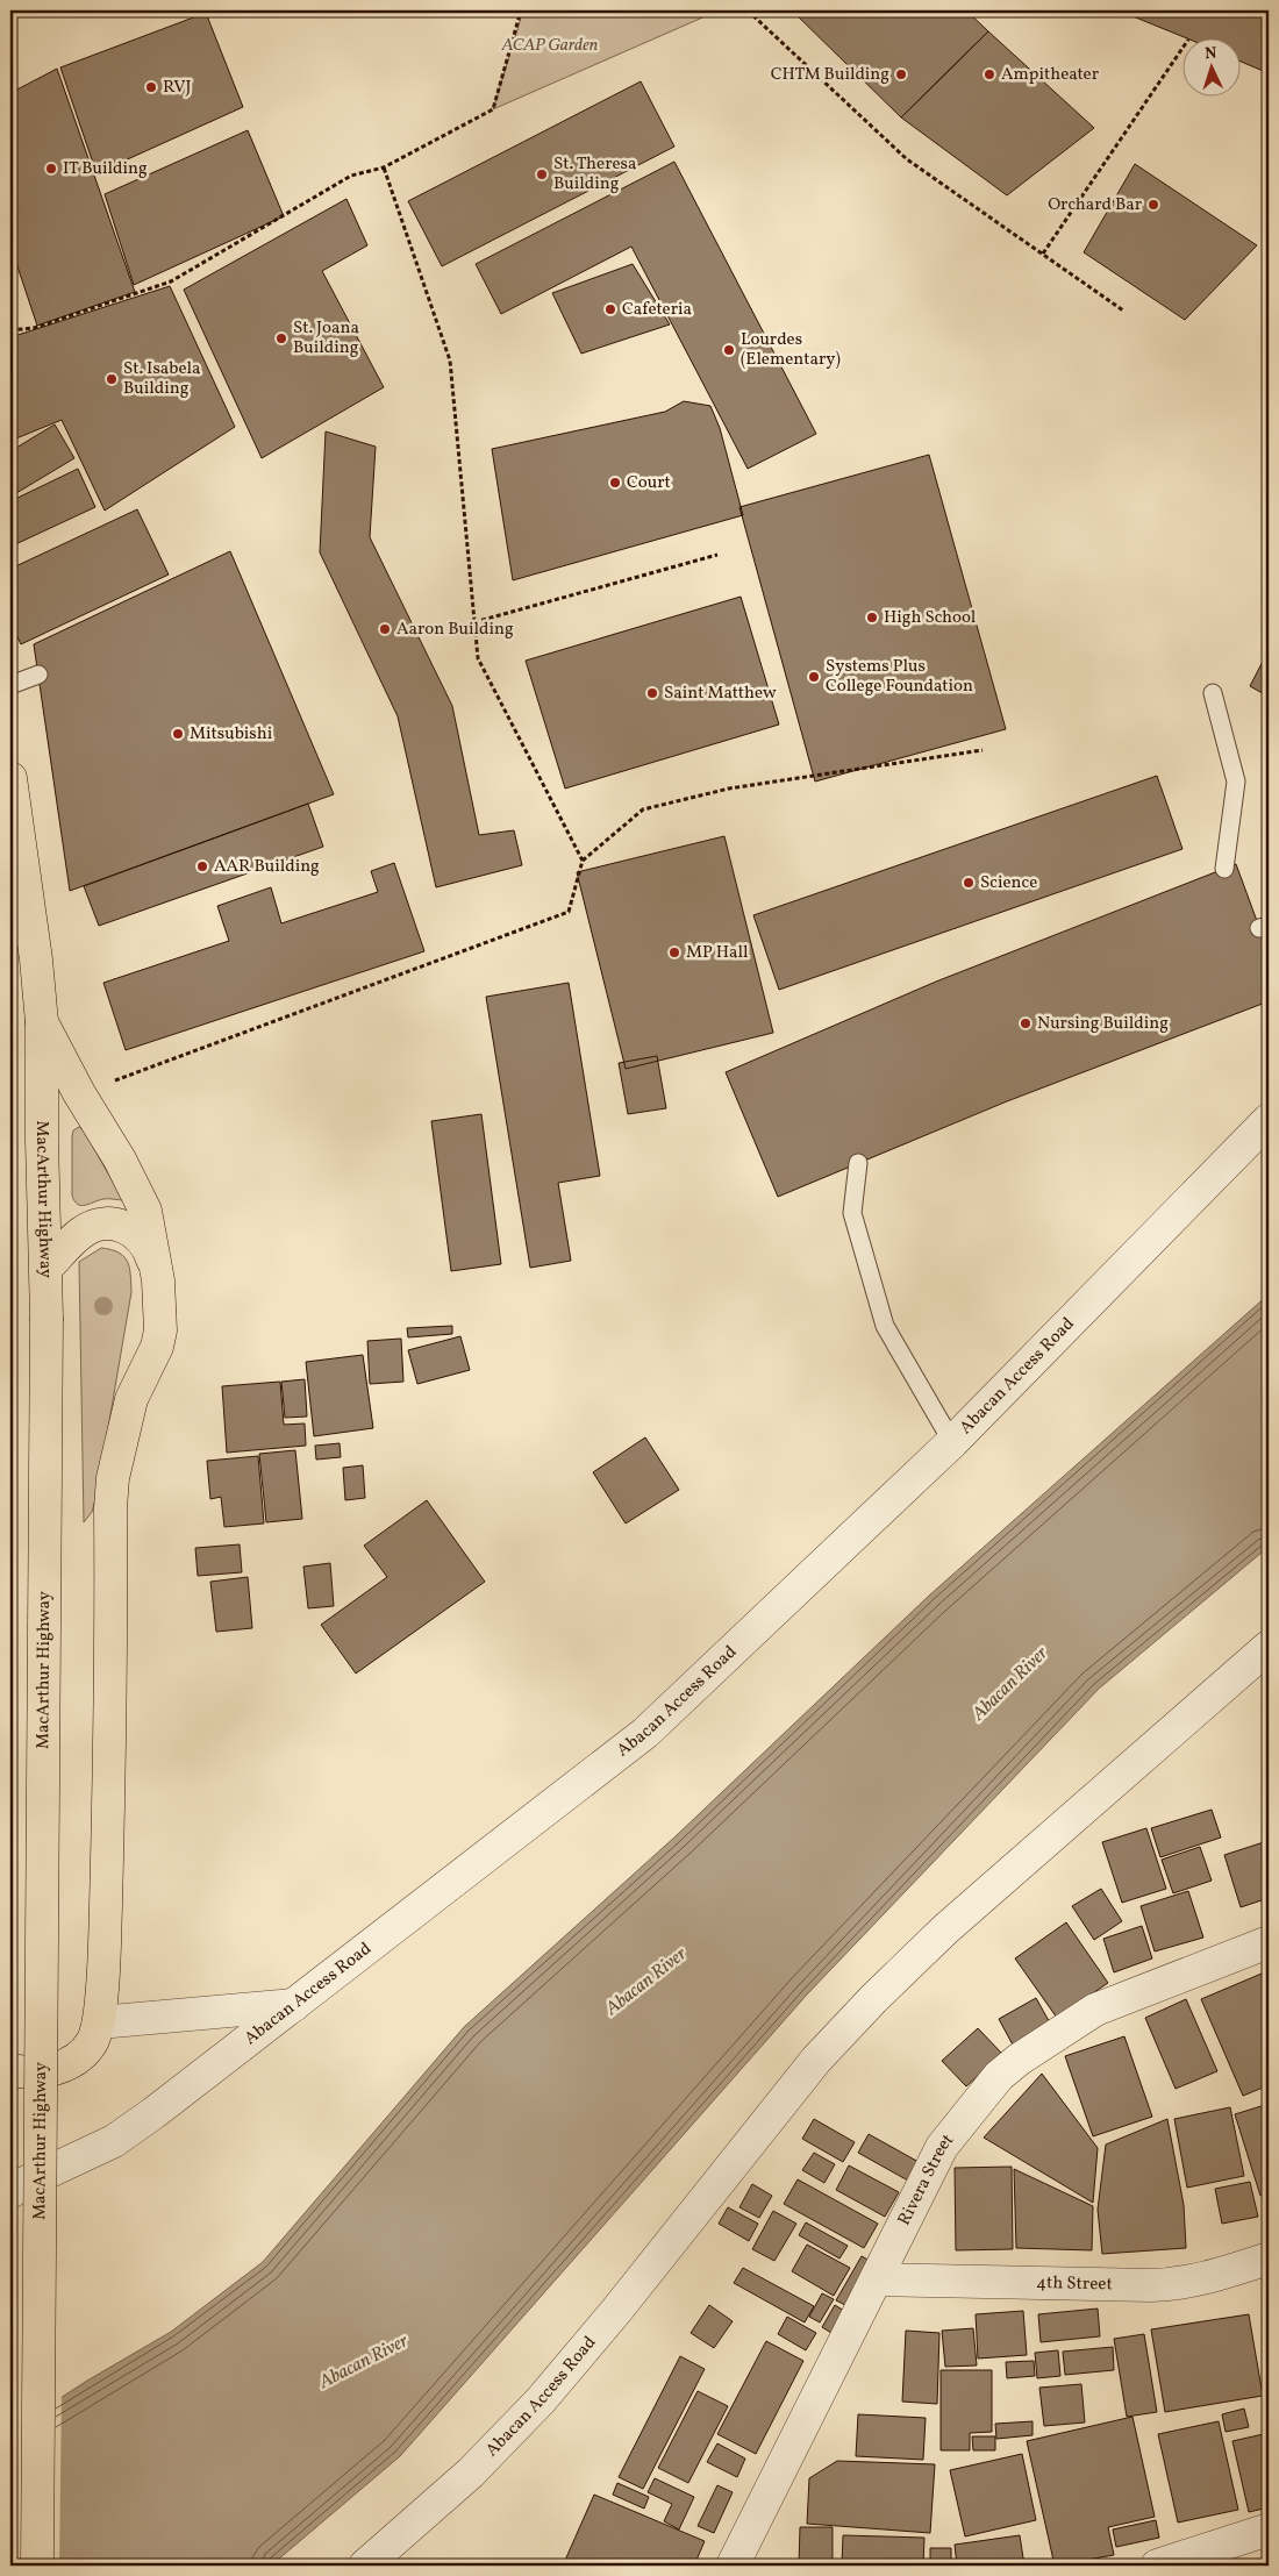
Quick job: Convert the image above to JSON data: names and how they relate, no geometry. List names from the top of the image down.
{
  "streets": {
    "highway": ["MacArthur Highway"],
    "street": ["Abacan Access Road", "Rivera Street", "4th Street"]
  },
  "crossings": [
    ["Rivera Street", "4th Street"]
  ],
  "water": ["Abacan River"],
  "parks": ["ACAP Garden"],
  "places": [
    "CHTM Building",
    "Ampitheater",
    "RVJ",
    "IT Building",
    "St. Theresa Building",
    "Orchard Bar",
    "Cafeteria",
    "St. Joana Building",
    "Lourdes (Elementary)",
    "St. Isabela Building",
    "Court",
    "High School",
    "Aaron Building",
    "Systems Plus College Foundation",
    "Saint Matthew",
    "Mitsubishi",
    "AAR Building",
    "Science",
    "MP Hall",
    "Nursing Building"
  ],
  "north": "top"
}
